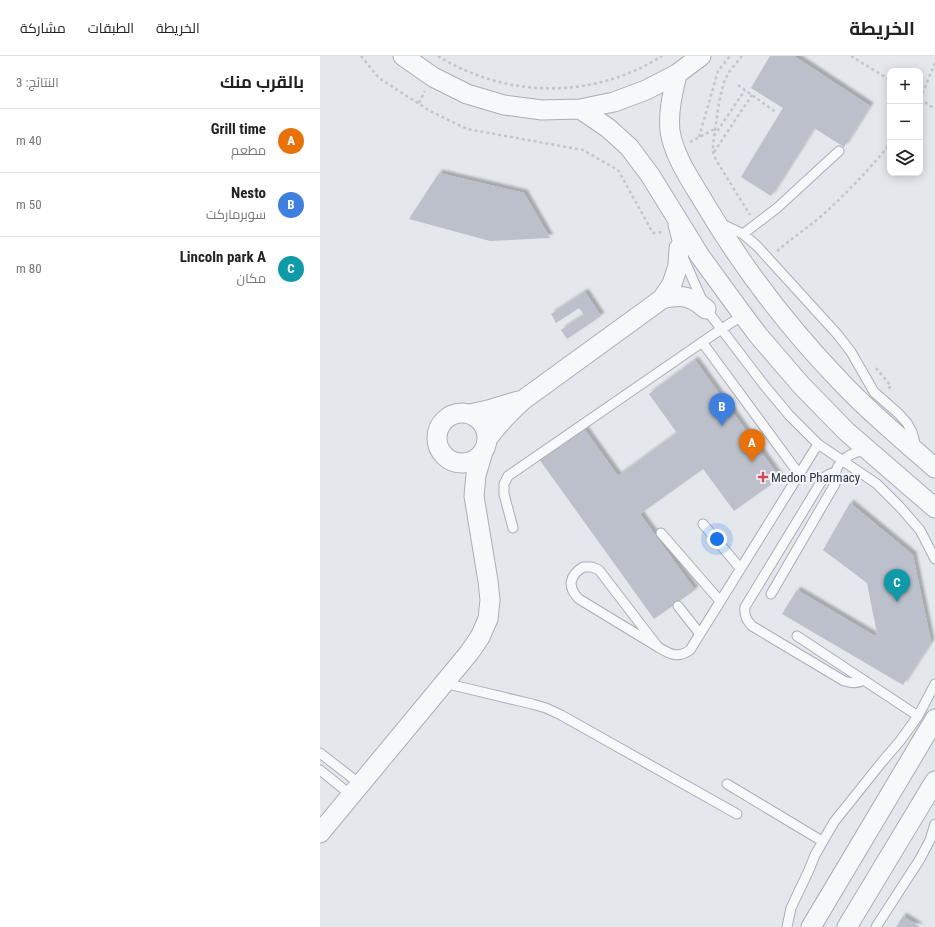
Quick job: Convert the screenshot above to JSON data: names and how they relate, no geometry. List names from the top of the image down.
{
  "places": {
    "health": ["Medon Pharmacy"]
  },
  "page": {
    "header": "الخريطة",
    "nav": ["الخريطة", "الطبقات", "مشاركة"],
    "heading": ["بالقرب منك", "النتائج: 3"],
    "map_buttons": ["+", "−"],
    "list": [
      {
        "mark": "A",
        "name": "Grill time",
        "note": "مطعم",
        "value": "40 m"
      },
      {
        "mark": "B",
        "name": "Nesto",
        "note": "سوبرماركت",
        "value": "50 m"
      },
      {
        "mark": "C",
        "name": "Lincoln park A",
        "note": "مكان",
        "value": "80 m"
      }
    ],
    "pins": ["B", "A", "C"]
  }
}
